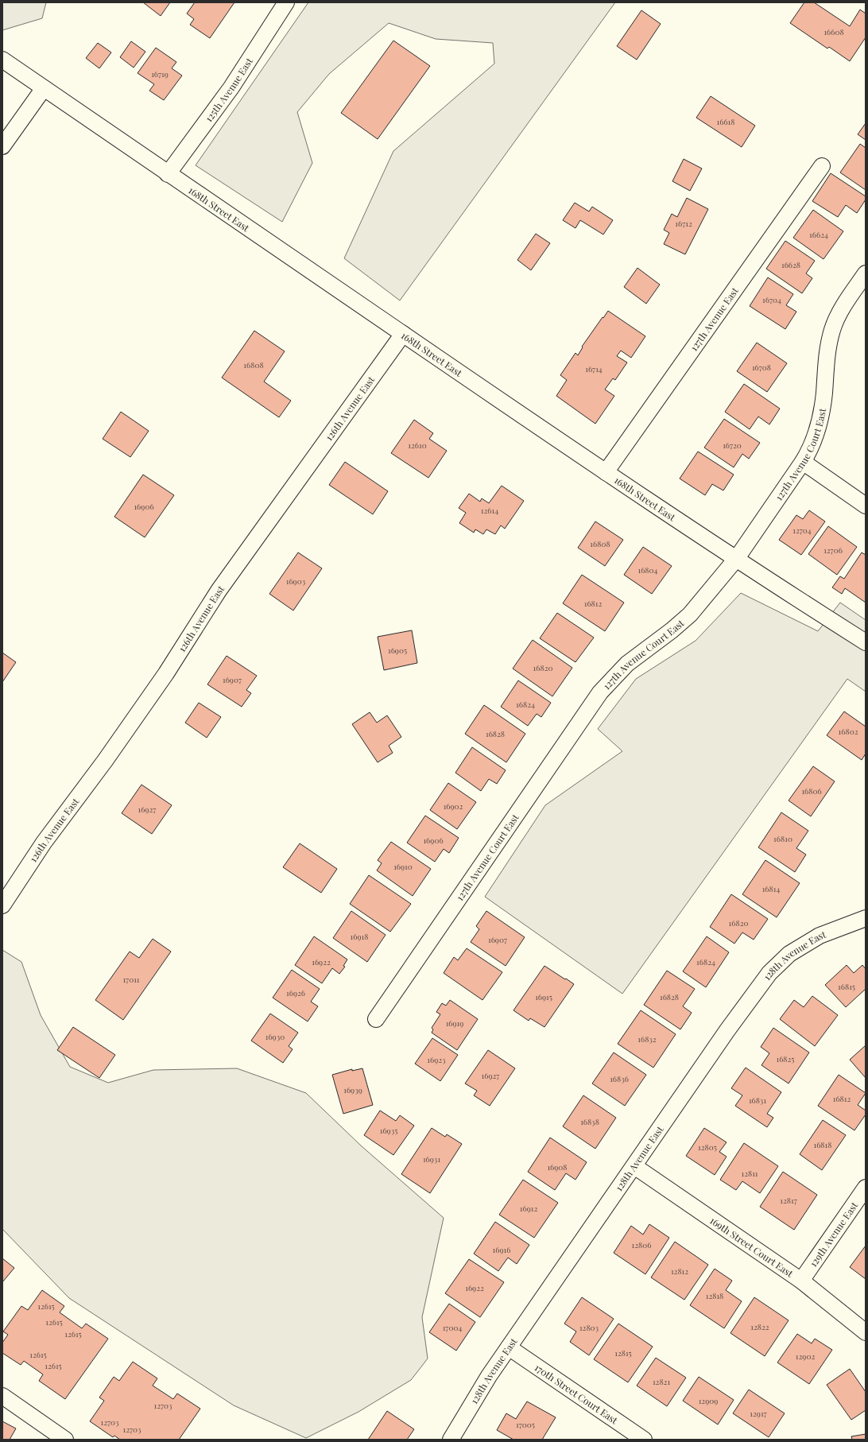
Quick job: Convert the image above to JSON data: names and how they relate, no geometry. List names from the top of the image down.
{
  "streets": {
    "street": [
      "125th Avenue East",
      "168th Street East",
      "127th Avenue East",
      "126th Avenue East",
      "127th Avenue Court East",
      "128th Avenue East",
      "129th Avenue East",
      "169th Street Court East",
      "170th Street Court East"
    ]
  },
  "crossings": [
    ["125th Avenue East", "168th Street East"],
    ["168th Street East", "127th Avenue East"],
    ["168th Street East", "126th Avenue East"],
    ["168th Street East", "127th Avenue Court East"],
    ["128th Avenue East", "169th Street Court East"],
    ["128th Avenue East", "170th Street Court East"],
    ["129th Avenue East", "169th Street Court East"]
  ],
  "house_numbers": [
    "16608",
    "16719",
    "16618",
    "16712",
    "16624",
    "16628",
    "16704",
    "16808",
    "16708",
    "16714",
    "12610",
    "16720",
    "16906",
    "12614",
    "12704",
    "16808",
    "12706",
    "16804",
    "16903",
    "16812",
    "16905",
    "16820",
    "16907",
    "16824",
    "16802",
    "16828",
    "16806",
    "16902",
    "16927",
    "16810",
    "16906",
    "16910",
    "16814",
    "16820",
    "16918",
    "16907",
    "16922",
    "16824",
    "17011",
    "16815",
    "16926",
    "16915",
    "16828",
    "16919",
    "16930",
    "16832",
    "16825",
    "16923",
    "16927",
    "16836",
    "16939",
    "16812",
    "16831",
    "16838",
    "16935",
    "16818",
    "12805",
    "16931",
    "16908",
    "12811",
    "12817",
    "16912",
    "12806",
    "16916",
    "12812",
    "16922",
    "12818",
    "12615",
    "12615",
    "12822",
    "17004",
    "12803",
    "12615",
    "12815",
    "12615",
    "12902",
    "12615",
    "12821",
    "12909",
    "12703",
    "12917",
    "12703",
    "17005",
    "12703"
  ]
}
